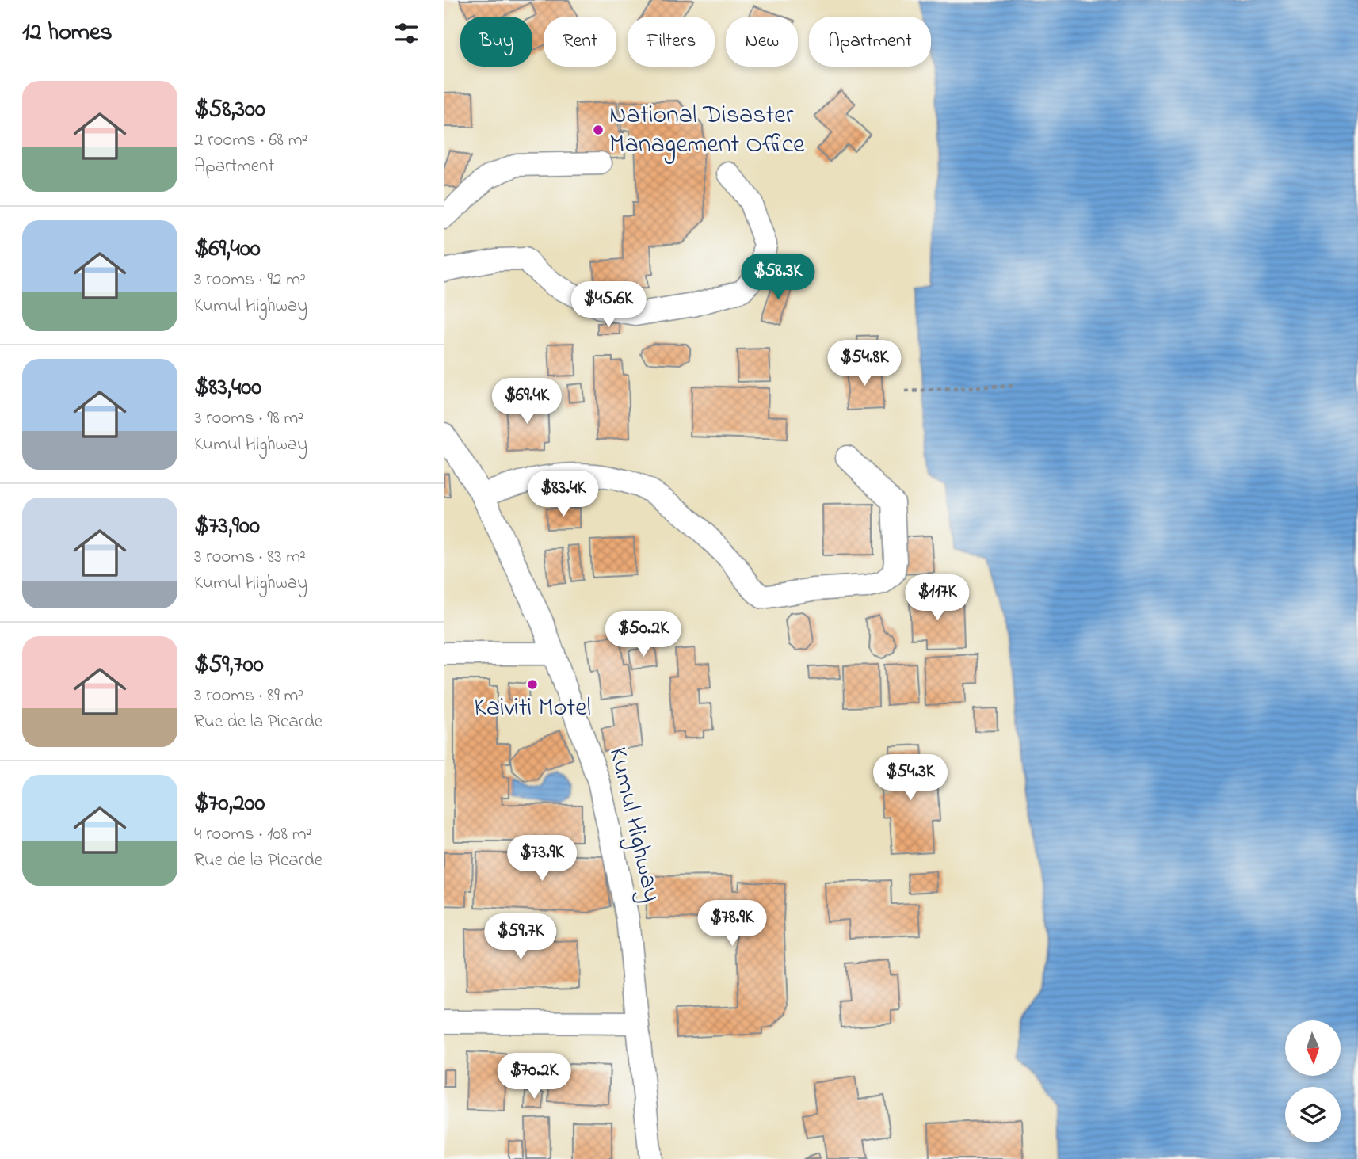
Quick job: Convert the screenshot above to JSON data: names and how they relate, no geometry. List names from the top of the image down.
{
  "streets": {
    "street": ["Kumul Highway"]
  },
  "places": ["National Disaster Management Office", "Kaiviti Motel"],
  "north": "bottom",
  "page": {
    "heading": "12 homes",
    "chip": [
      "Buy",
      "Rent",
      "Filters",
      "New",
      "Apartment"
    ],
    "list": [
      {
        "name": "$58,300",
        "note": "2 rooms · 68 m² · Apartment"
      },
      {
        "name": "$69,400",
        "note": "3 rooms · 92 m² · Kumul Highway"
      },
      {
        "name": "$83,400",
        "note": "3 rooms · 98 m² · Kumul Highway"
      },
      {
        "name": "$73,900",
        "note": "3 rooms · 83 m² · Kumul Highway"
      },
      {
        "name": "$59,700",
        "note": "3 rooms · 89 m² · Rue de la Picarde"
      },
      {
        "name": "$70,200",
        "note": "4 rooms · 108 m² · Rue de la Picarde"
      }
    ],
    "price": [
      "$58.3K",
      "$45.6K",
      "$54.8K",
      "$69.4K",
      "$83.4K",
      "$117K",
      "$50.2K",
      "$54.3K",
      "$73.9K",
      "$78.9K",
      "$59.7K",
      "$70.2K"
    ]
  }
}
